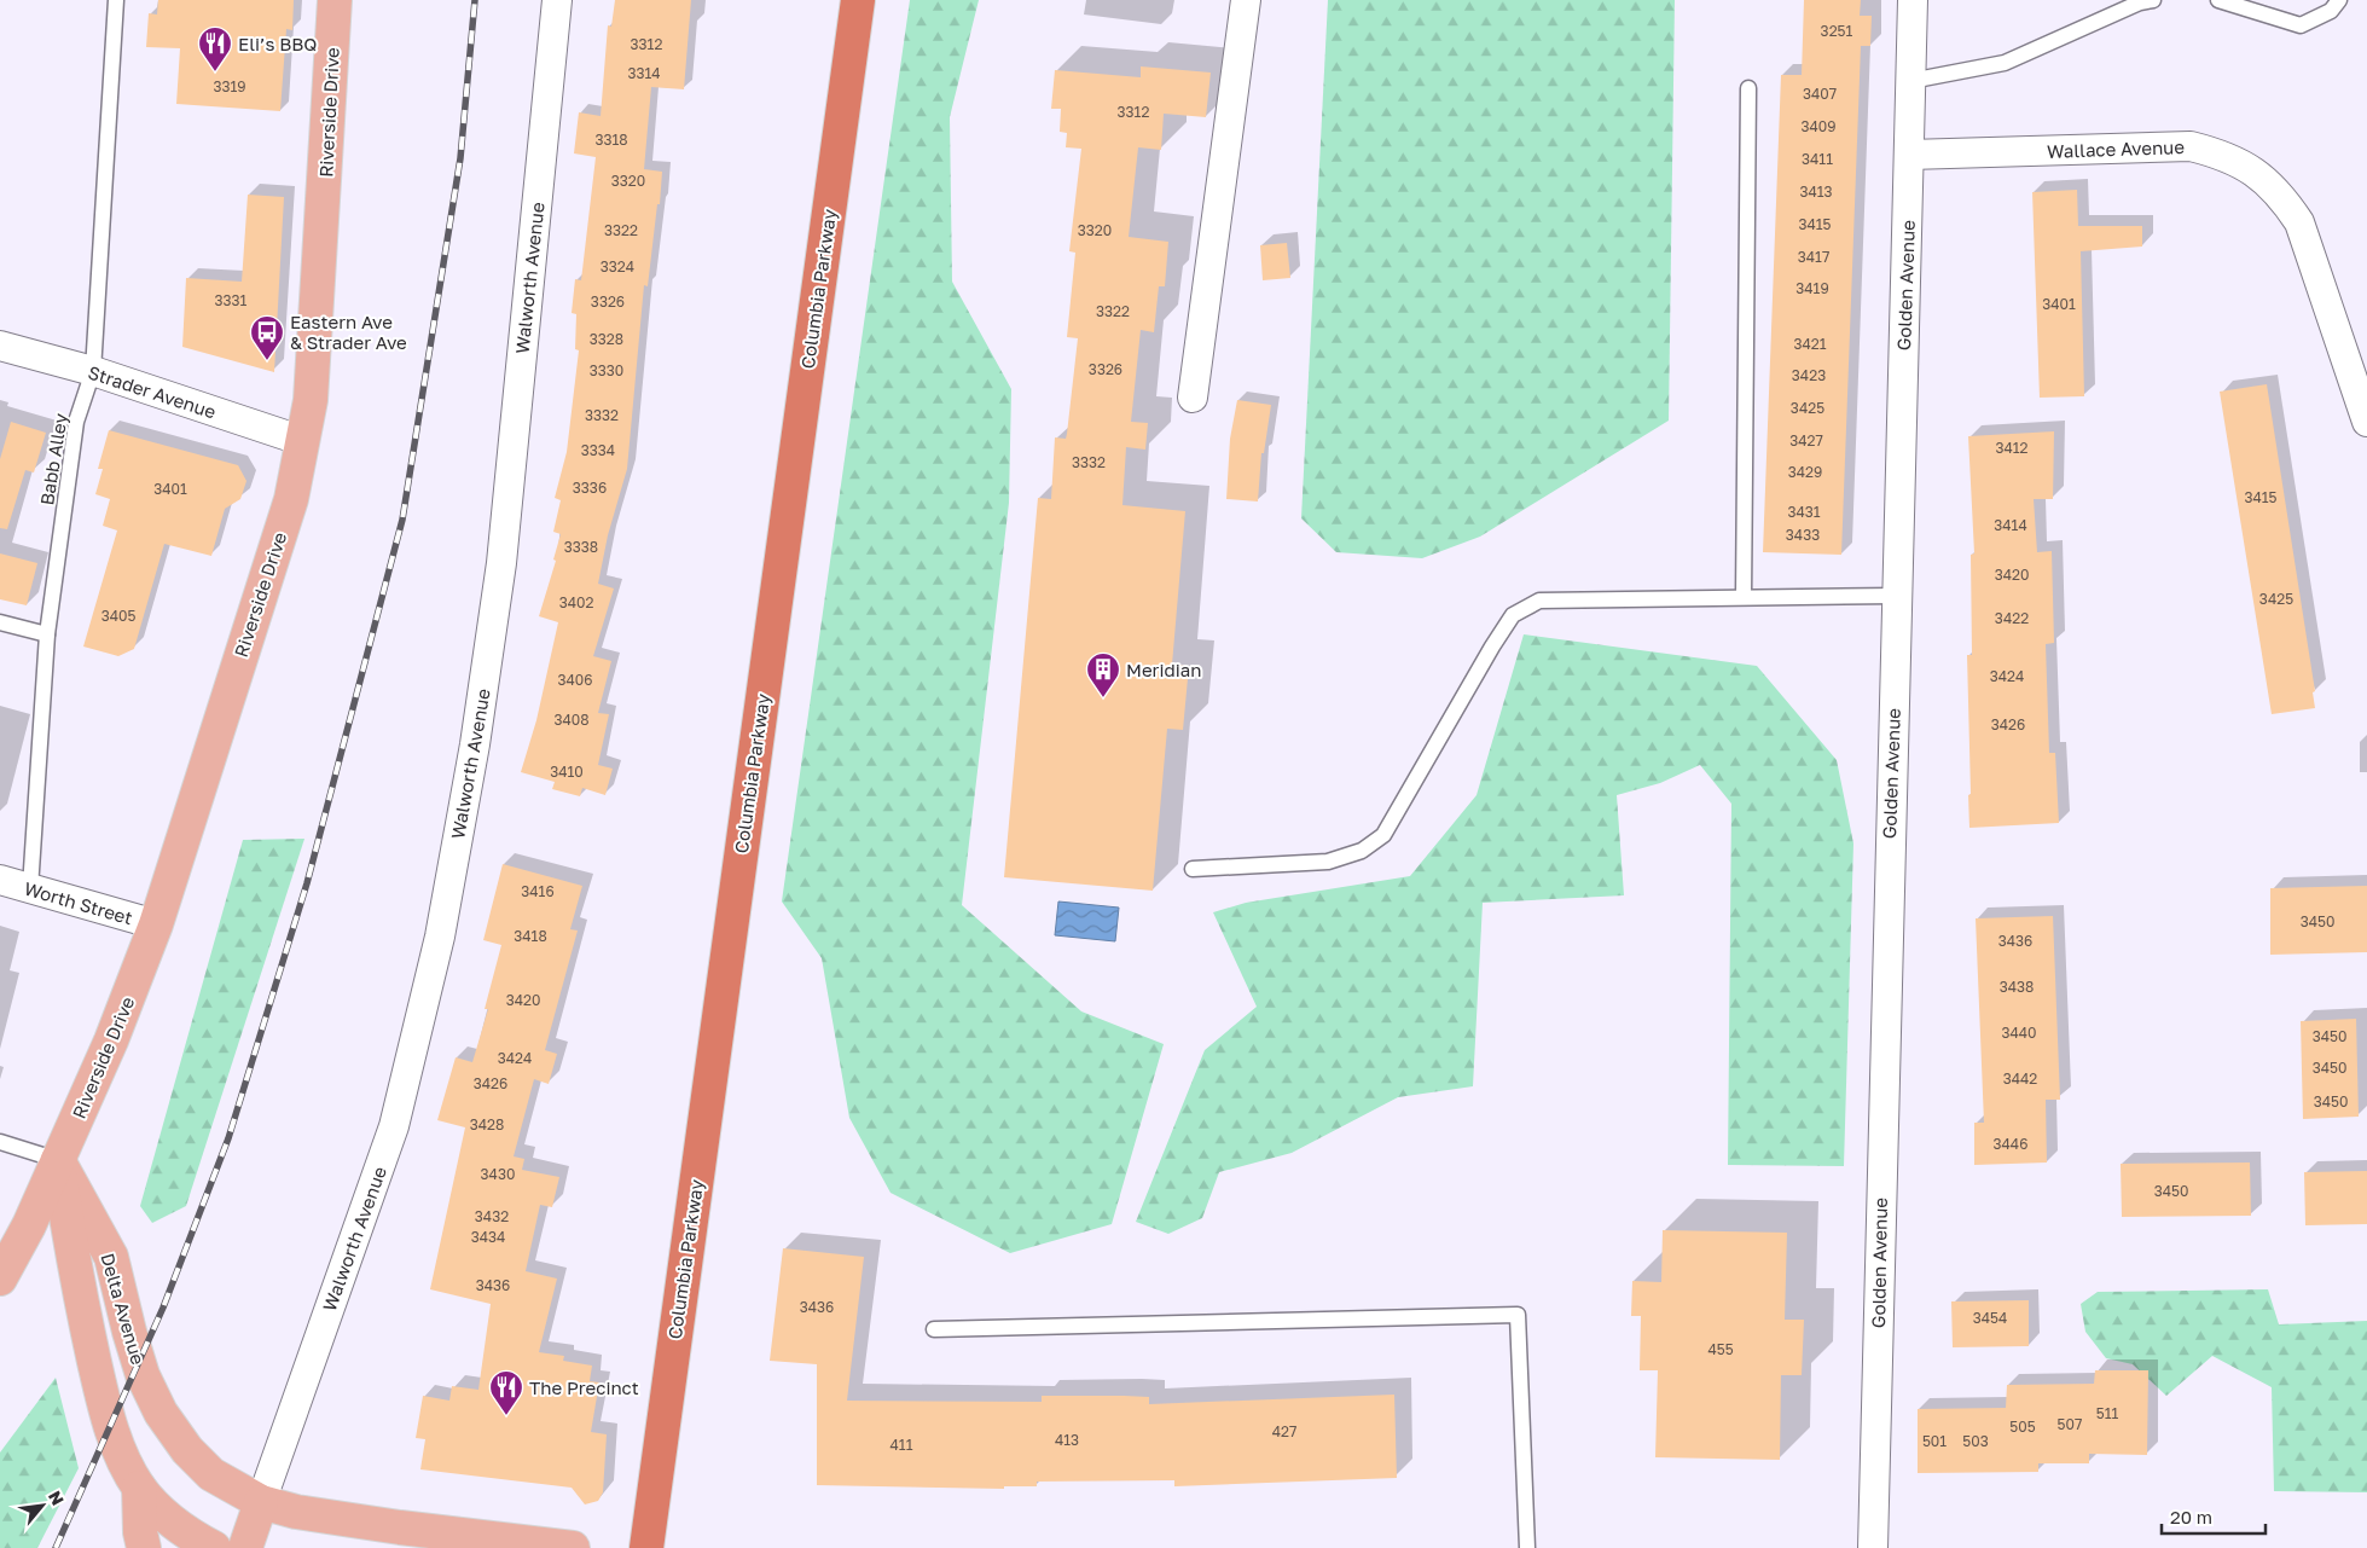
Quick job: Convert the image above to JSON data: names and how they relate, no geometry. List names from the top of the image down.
{
  "streets": {
    "highway": ["Columbia Parkway"],
    "main road": ["Riverside Drive", "Delta Avenue"],
    "street": [
      "Wallace Avenue",
      "Walworth Avenue",
      "Golden Avenue",
      "Strader Avenue",
      "Worth Street"
    ],
    "lane": ["Babb Alley"]
  },
  "crossings": [
    ["Riverside Drive", "Strader Avenue"],
    ["Riverside Drive", "Worth Street"],
    ["Riverside Drive", "Delta Avenue"],
    ["Wallace Avenue", "Golden Avenue"],
    ["Walworth Avenue", "Delta Avenue"],
    ["Strader Avenue", "Babb Alley"],
    ["Babb Alley", "Worth Street"]
  ],
  "places": {
    "restaurant": ["Eli’s BBQ", "The Precinct"],
    "bus stop": ["Eastern Ave & Strader Ave"],
    "building": ["Meridian"]
  },
  "house_numbers": [
    "3251",
    "3312",
    "3314",
    "3319",
    "3407",
    "3312",
    "3409",
    "3318",
    "3411",
    "3320",
    "3413",
    "3415",
    "3322",
    "3320",
    "3417",
    "3324",
    "3419",
    "3331",
    "3326",
    "3401",
    "3322",
    "3328",
    "3421",
    "3326",
    "3330",
    "3423",
    "3425",
    "3332",
    "3427",
    "3412",
    "3334",
    "3332",
    "3429",
    "3336",
    "3401",
    "3415",
    "3431",
    "3414",
    "3433",
    "3338",
    "3420",
    "3425",
    "3402",
    "3405",
    "3422",
    "3424",
    "3406",
    "3408",
    "3426",
    "3410",
    "3416",
    "3450",
    "3418",
    "3436",
    "3438",
    "3420",
    "3440",
    "3450",
    "3424",
    "3450",
    "3442",
    "3426",
    "3450",
    "3428",
    "3446",
    "3430",
    "3450",
    "3432",
    "3434",
    "3436",
    "3436",
    "3454",
    "455",
    "511",
    "507",
    "505",
    "427",
    "413",
    "501",
    "503",
    "411"
  ],
  "scale_bar": "20 m",
  "north": "top right"
}
